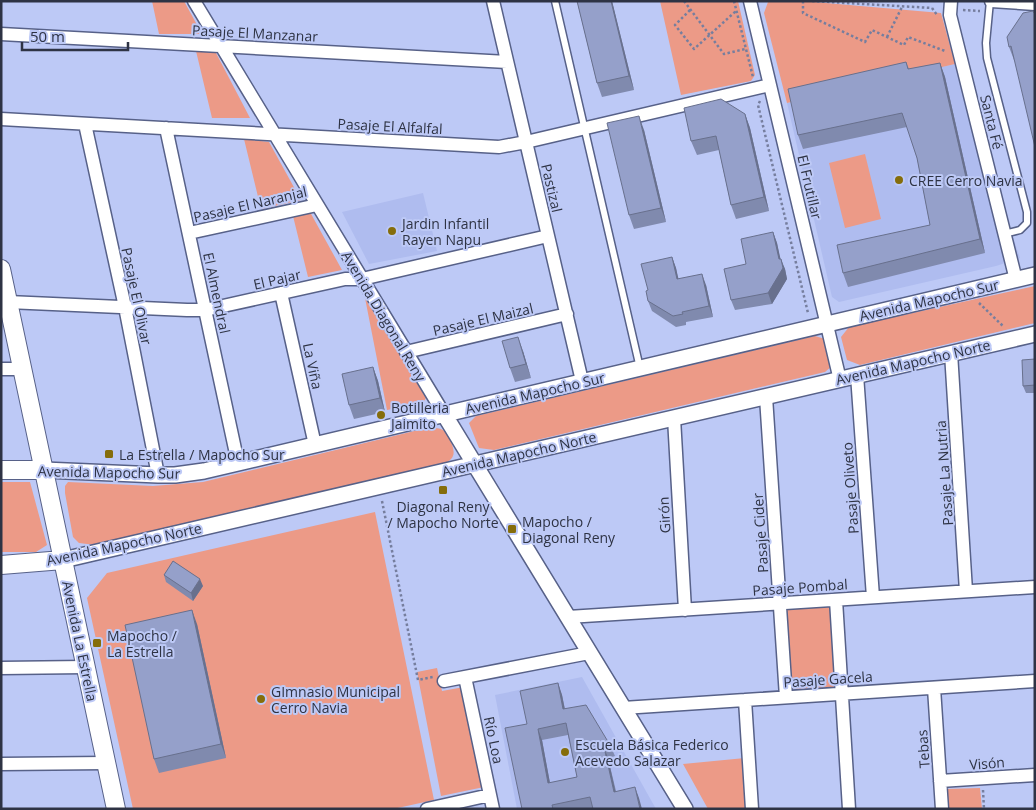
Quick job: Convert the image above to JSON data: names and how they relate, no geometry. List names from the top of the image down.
{
  "streets": {
    "main road": ["Avenida Mapocho Sur", "Avenida Mapocho Norte", "Avenida La Estrella"],
    "street": [
      "Pasaje El Manzanar",
      "Santa Fé",
      "Pasaje El Alfalfal",
      "El Frutillar",
      "Pastizal",
      "Pasaje El Naranjal",
      "El Pajar",
      "El Almendral",
      "Pasaje El Olivar",
      "Avenida Diagonal Reny",
      "Pasaje El Maizal",
      "La Viña",
      "Pasaje La Nutria",
      "Pasaje Oliveto",
      "Girón",
      "Pasaje Cider",
      "Pasaje Pombal",
      "Pasaje Gacela",
      "Río Loa",
      "Tebas",
      "Visón"
    ]
  },
  "crossings": [
    ["Pasaje El Manzanar", "Pastizal"],
    ["Pasaje El Manzanar", "Avenida Diagonal Reny"],
    ["Santa Fé", "Avenida Mapocho Sur"],
    ["Pasaje El Alfalfal", "El Frutillar"],
    ["Pasaje El Alfalfal", "Pastizal"],
    ["Pasaje El Alfalfal", "El Almendral"],
    ["Pasaje El Alfalfal", "Pasaje El Olivar"],
    ["Pasaje El Alfalfal", "Avenida Diagonal Reny"],
    ["El Frutillar", "Avenida Mapocho Sur"],
    ["El Frutillar", "Avenida Mapocho Norte"],
    ["Pastizal", "El Pajar"],
    ["Pastizal", "Avenida Mapocho Sur"],
    ["Pastizal", "Pasaje El Maizal"],
    ["Pasaje El Naranjal", "El Almendral"],
    ["Pasaje El Naranjal", "Avenida Diagonal Reny"],
    ["El Pajar", "El Almendral"],
    ["El Pajar", "Pasaje El Olivar"],
    ["El Pajar", "Avenida Diagonal Reny"],
    ["El Pajar", "La Viña"],
    ["El Pajar", "Avenida La Estrella"],
    ["El Almendral", "Avenida Mapocho Sur"],
    ["Pasaje El Olivar", "Avenida Mapocho Sur"],
    ["Avenida Mapocho Sur", "Avenida Diagonal Reny"],
    ["Avenida Mapocho Sur", "La Viña"],
    ["Avenida Mapocho Sur", "Avenida La Estrella"],
    ["Avenida Diagonal Reny", "Pasaje El Maizal"],
    ["Avenida Diagonal Reny", "Avenida Mapocho Norte"],
    ["Avenida Diagonal Reny", "Pasaje Pombal"],
    ["Avenida Diagonal Reny", "Pasaje Gacela"],
    ["Avenida Mapocho Norte", "Pasaje La Nutria"],
    ["Avenida Mapocho Norte", "Pasaje Oliveto"],
    ["Avenida Mapocho Norte", "Girón"],
    ["Avenida Mapocho Norte", "Pasaje Cider"],
    ["Avenida Mapocho Norte", "Avenida La Estrella"],
    ["Pasaje La Nutria", "Pasaje Pombal"],
    ["Pasaje Oliveto", "Pasaje Pombal"],
    ["Girón", "Pasaje Pombal"],
    ["Pasaje Cider", "Pasaje Pombal"],
    ["Pasaje Cider", "Pasaje Gacela"],
    ["Pasaje Gacela", "Tebas"],
    ["Tebas", "Visón"]
  ],
  "places": {
    "other": [
      "CREE Cerro Navia",
      "Jardin Infantil Rayen Napu",
      "Botilleria Jaimito",
      "GImnasio Municipal Cerro Navia",
      "Escuela Básica Federico Acevedo Salazar"
    ],
    "transit": [
      "La Estrella / Mapocho Sur",
      "Diagonal Reny / Mapocho Norte",
      "Mapocho / Diagonal Reny",
      "Mapocho / La Estrella"
    ]
  },
  "scale_bar": "50 m"
}
